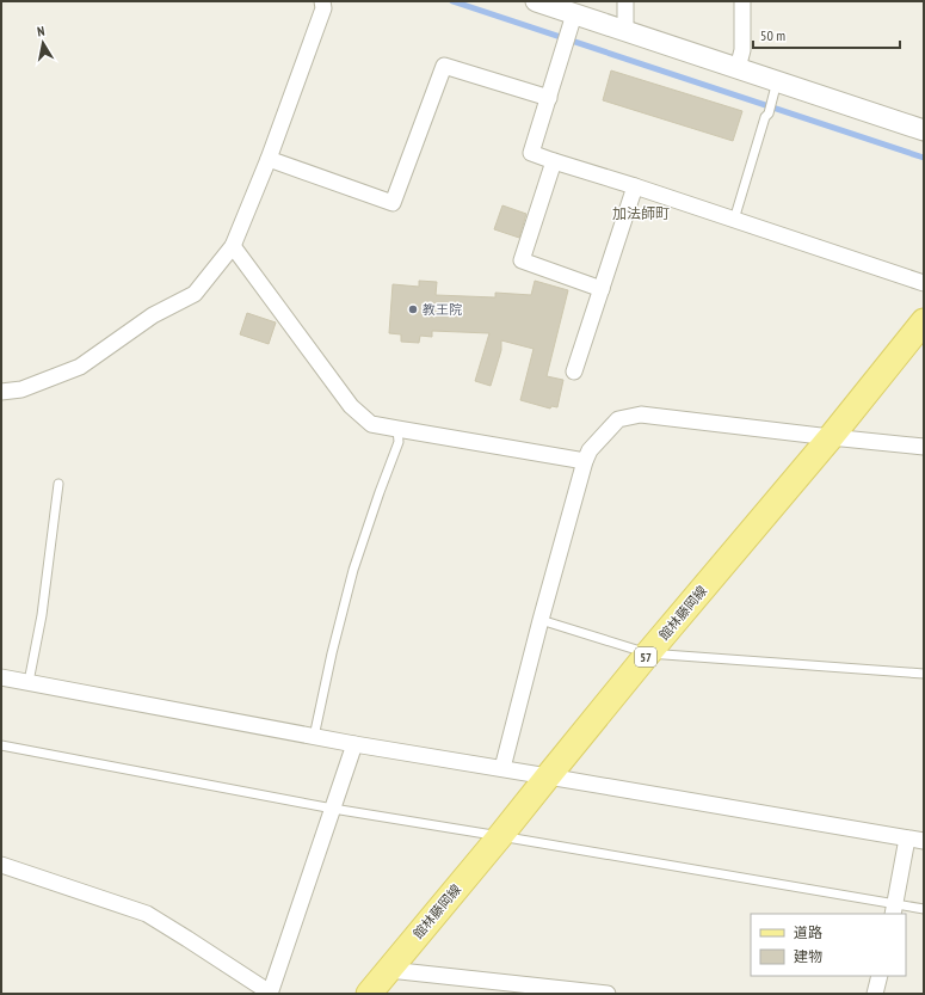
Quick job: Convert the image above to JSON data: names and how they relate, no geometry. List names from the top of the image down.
{
  "streets": {
    "main road": ["館林藤岡線", "57"]
  },
  "districts": ["加法師町"],
  "places": ["教王院"],
  "legend": ["道路", "建物"],
  "scale_bar": "50 m",
  "north": "top"
}
